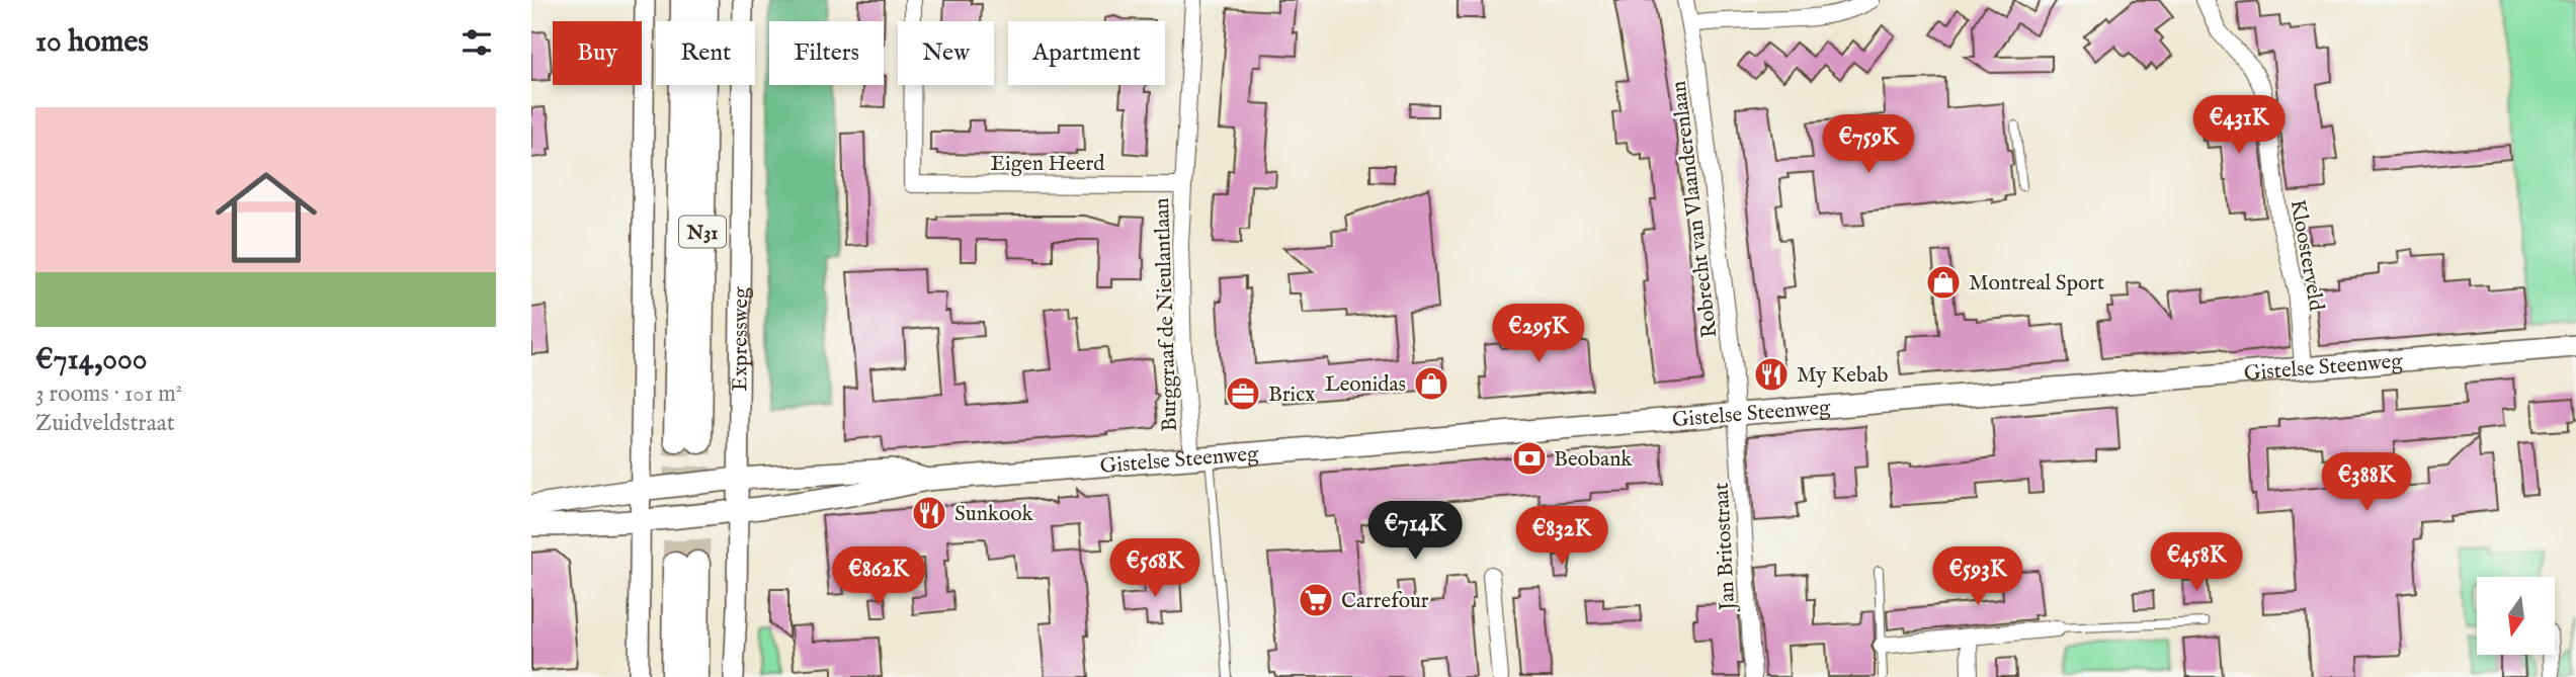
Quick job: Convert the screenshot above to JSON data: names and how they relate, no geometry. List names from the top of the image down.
{
  "streets": {
    "highway": ["N31", "Expressweg"],
    "main road": ["Gistelse Steenweg"],
    "street": [
      "Eigen Heerd",
      "Robrecht van Vlaanderenlaan",
      "Kloosterveld",
      "Burggraaf de Nieulantlaan",
      "Jan Britostraat"
    ]
  },
  "crossings": [
    ["Eigen Heerd", "Burggraaf de Nieulantlaan"],
    ["Robrecht van Vlaanderenlaan", "Gistelse Steenweg"],
    ["Robrecht van Vlaanderenlaan", "Jan Britostraat"],
    ["Kloosterveld", "Gistelse Steenweg"],
    ["Burggraaf de Nieulantlaan", "Gistelse Steenweg"],
    ["Expressweg", "Gistelse Steenweg"],
    ["Gistelse Steenweg", "Jan Britostraat"]
  ],
  "places": {
    "shop": ["Montreal Sport", "Leonidas"],
    "restaurant": ["My Kebab", "Sunkook"],
    "office": ["Bricx"],
    "bank": ["Beobank"],
    "supermarket": ["Carrefour"]
  },
  "north": "bottom",
  "page": {
    "heading": "10 homes",
    "chip": [
      "Buy",
      "Rent",
      "Filters",
      "New",
      "Apartment"
    ],
    "list": [
      {
        "name": "€714,000",
        "note": "3 rooms · 101 m² · Zuidveldstraat"
      }
    ],
    "price": [
      "€431K",
      "€759K",
      "€295K",
      "€388K",
      "€714K",
      "€832K",
      "€458K",
      "€568K",
      "€862K",
      "€593K"
    ]
  }
}
